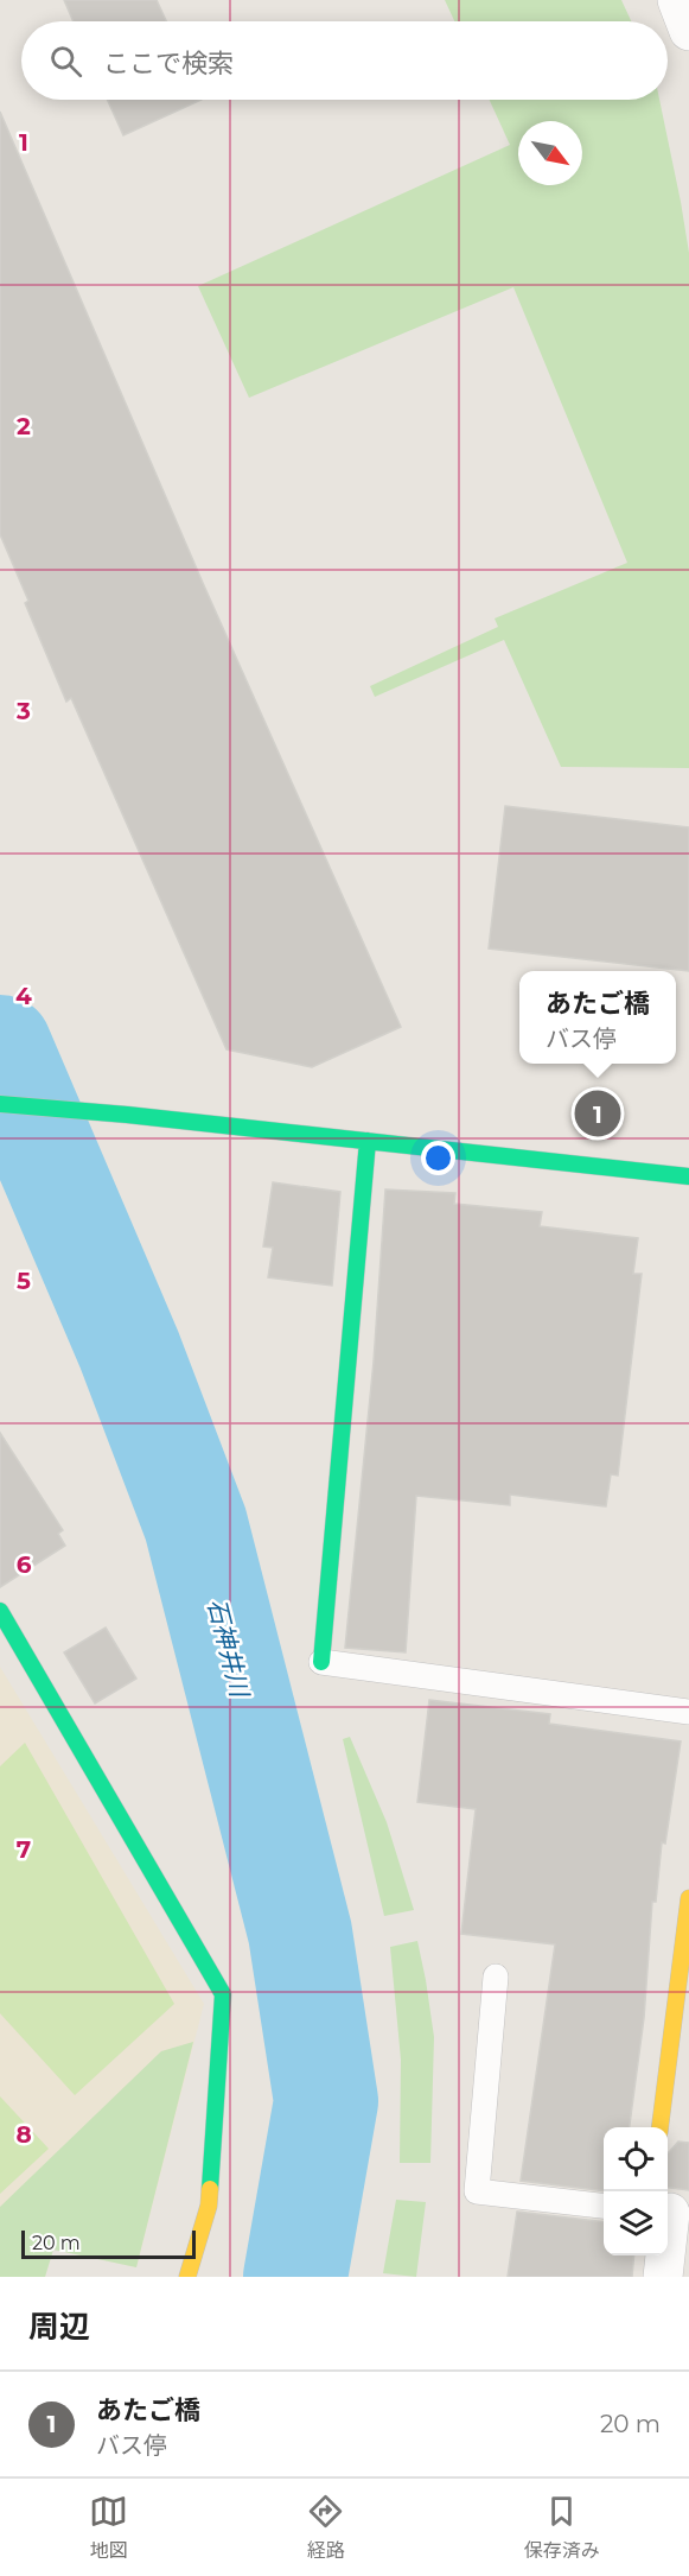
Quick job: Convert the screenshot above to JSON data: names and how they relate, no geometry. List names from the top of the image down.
{
  "water": ["石神井川"],
  "scale_bar": "20 m",
  "north": "bottom right",
  "page": {
    "search": "ここで検索",
    "popup": ["あたご橋", "バス停"],
    "pins": "1",
    "scale": "20 m",
    "heading": "周辺",
    "list": [
      {
        "mark": "1",
        "name": "あたご橋",
        "note": "バス停",
        "value": "20 m"
      }
    ],
    "nav": ["地図", "経路", "保存済み"]
  },
  "grid": {
    "rows": [
      "1",
      "2",
      "3",
      "4",
      "5",
      "6",
      "7",
      "8"
    ]
  }
}
